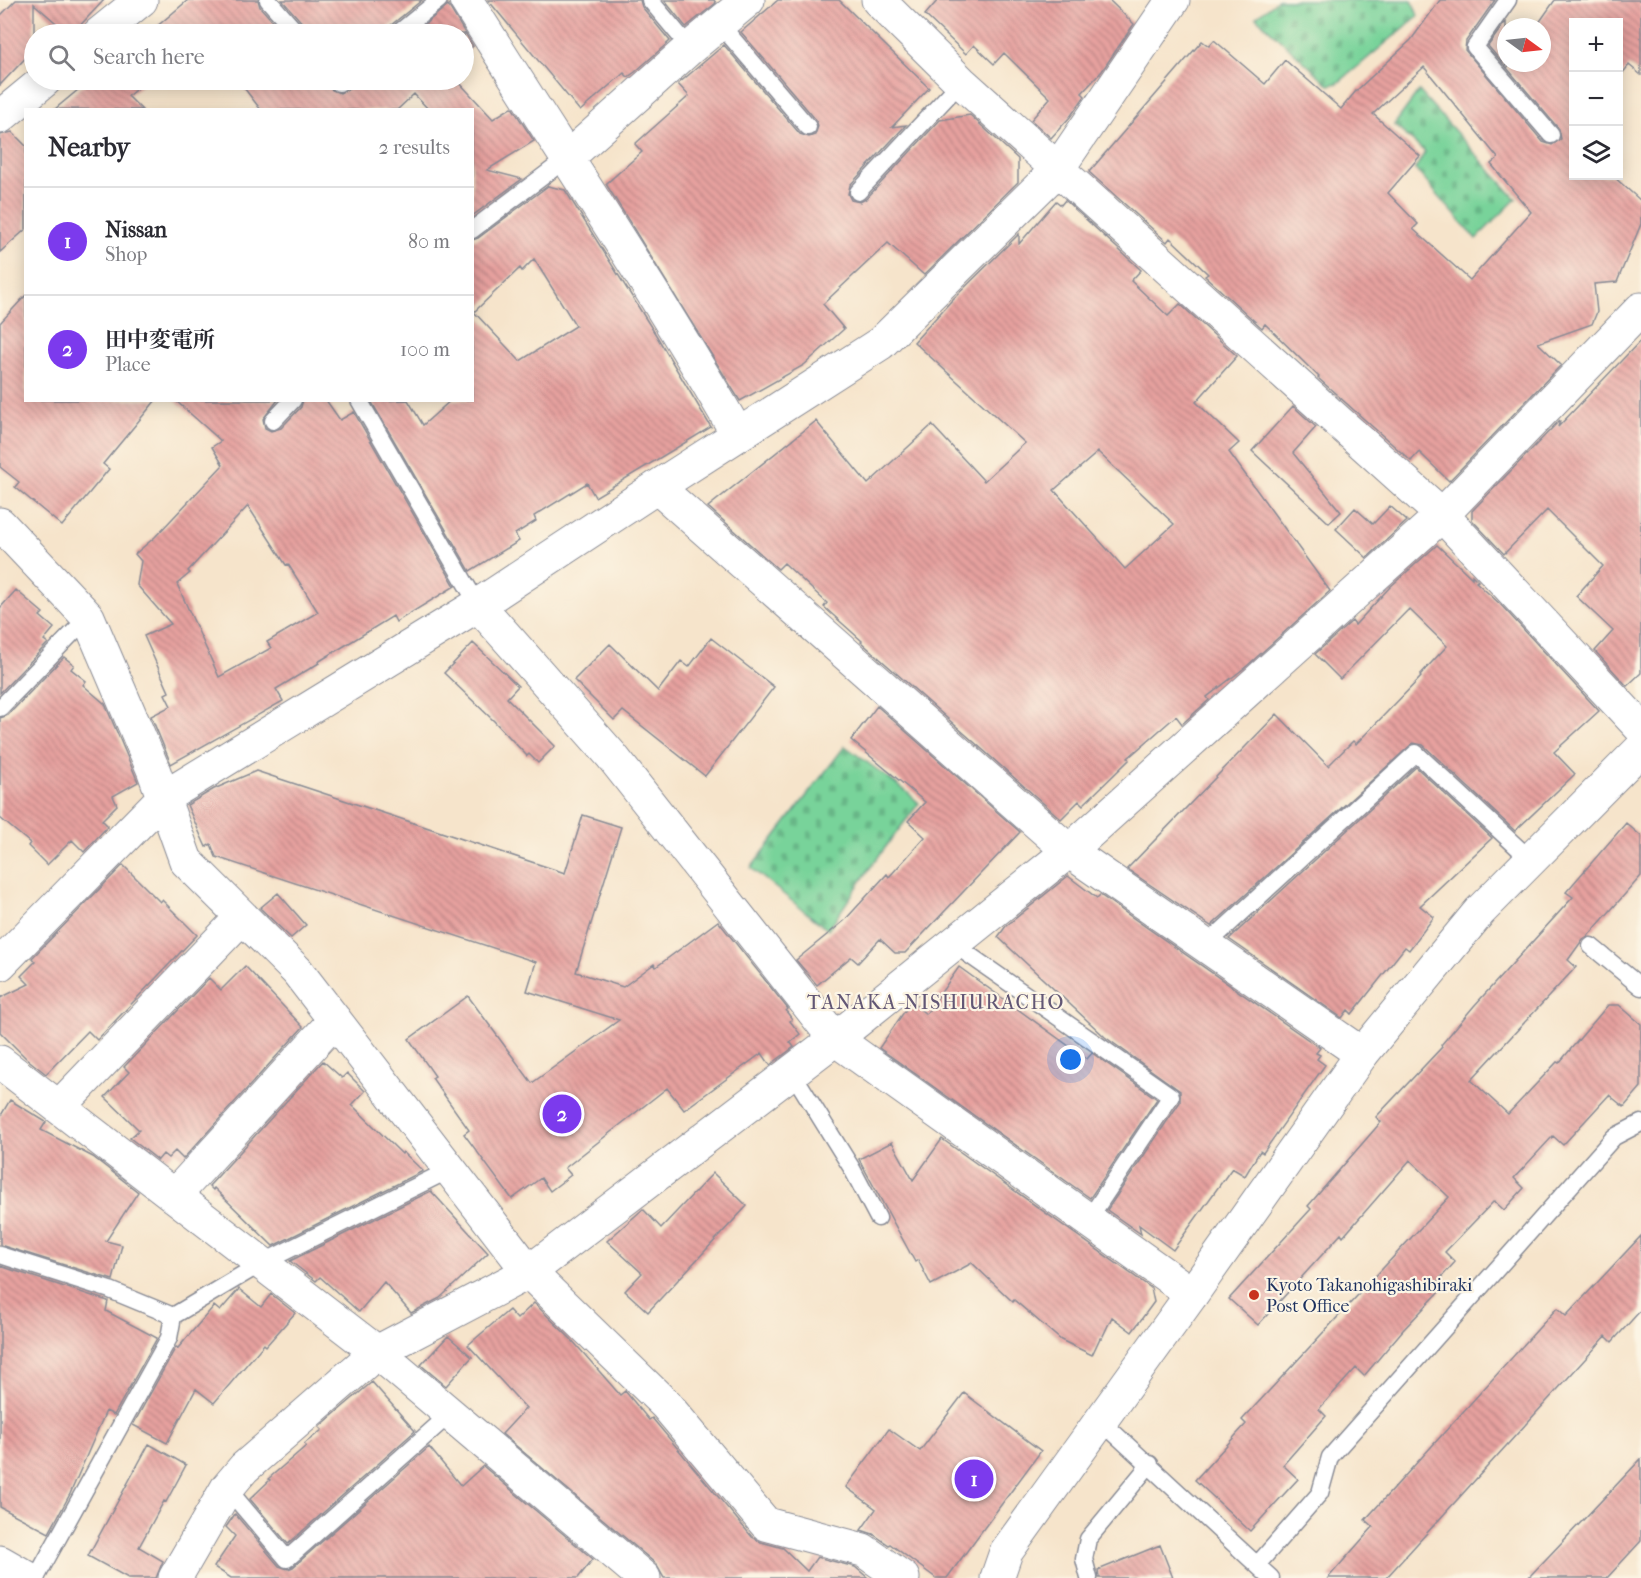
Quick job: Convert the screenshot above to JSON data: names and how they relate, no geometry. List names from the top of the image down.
{
  "districts": ["TANAKA-NISHIURACHO"],
  "places": ["Kyoto Takanohigashibiraki Post Office"],
  "north": "right",
  "page": {
    "map_buttons": ["+", "−"],
    "search": "Search here",
    "heading": ["Nearby", "2 results"],
    "list": [
      {
        "mark": "1",
        "name": "Nissan",
        "note": "Shop",
        "value": "80 m"
      },
      {
        "mark": "2",
        "name": "田中変電所",
        "note": "Place",
        "value": "100 m"
      }
    ],
    "pins": ["2", "1"]
  }
}
